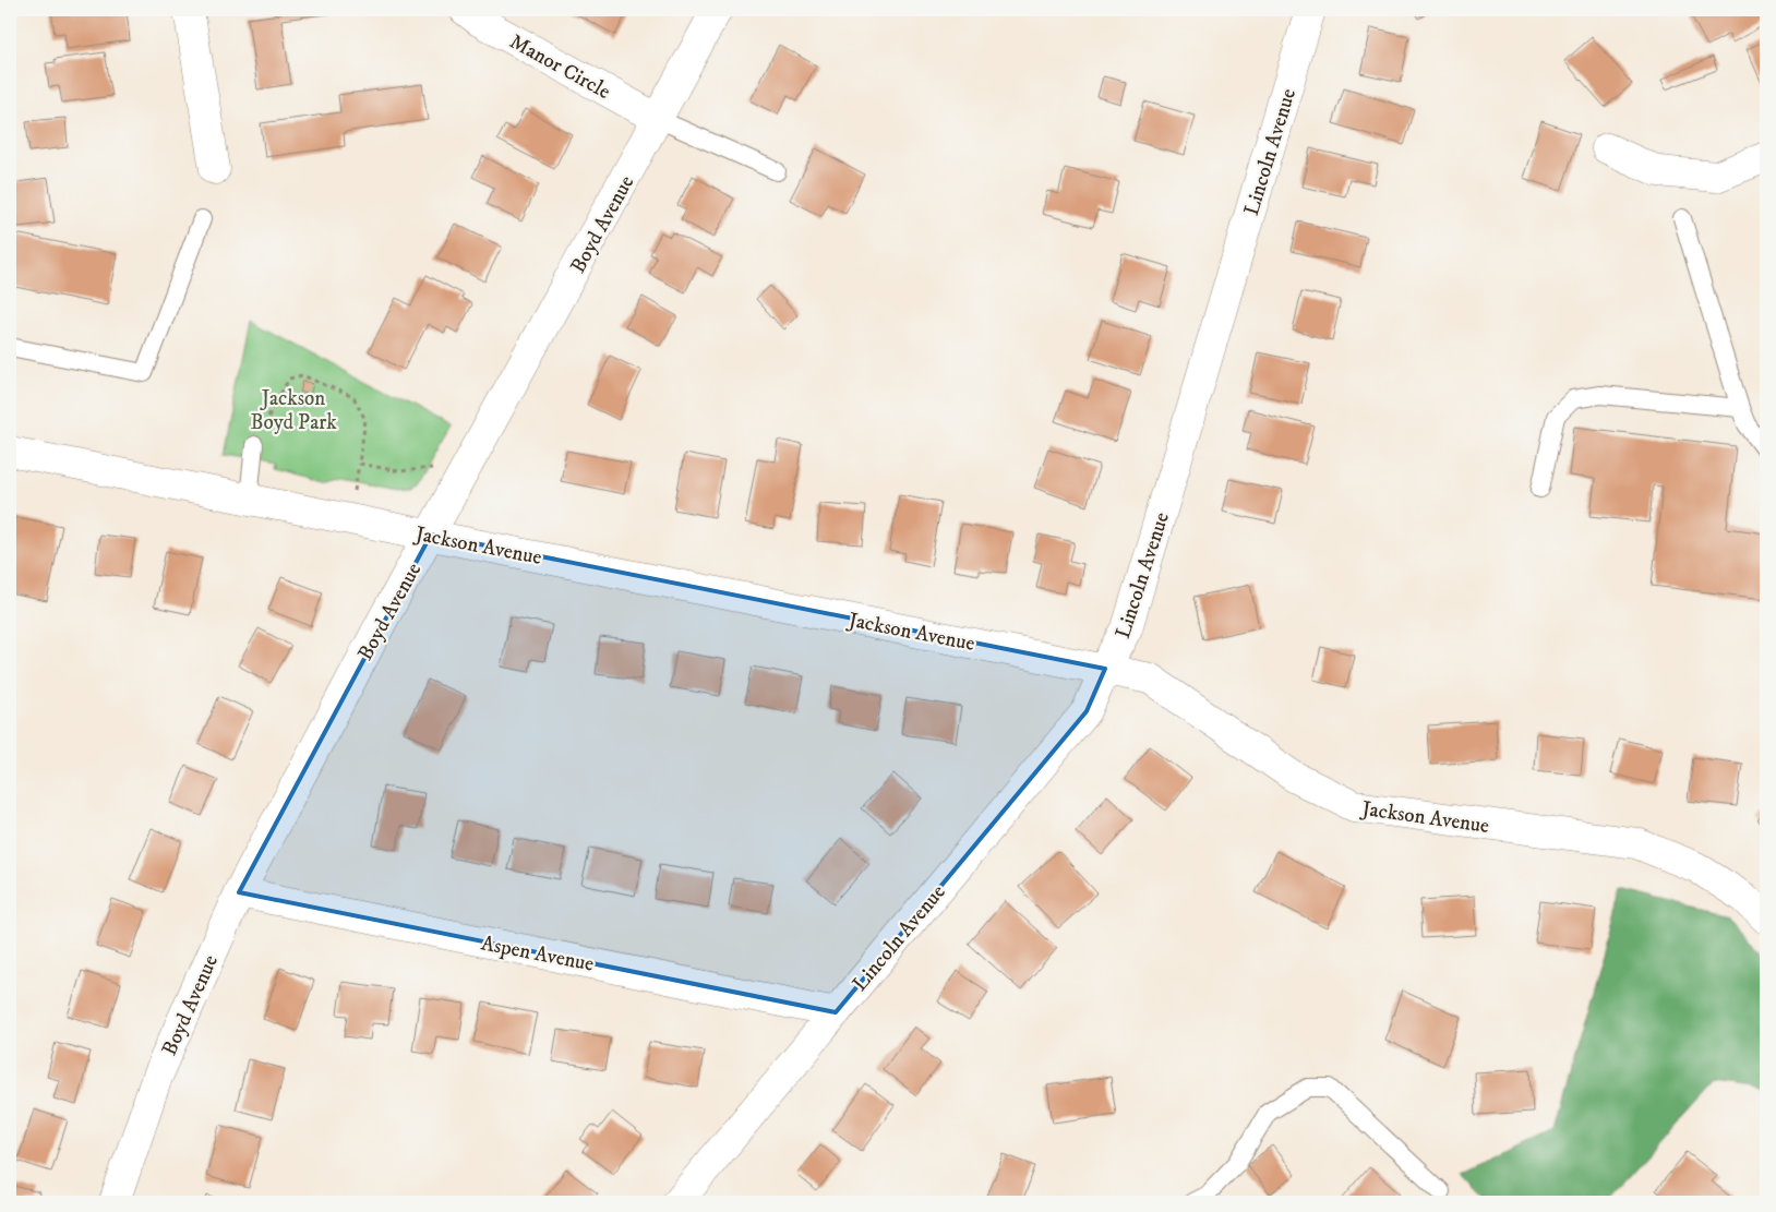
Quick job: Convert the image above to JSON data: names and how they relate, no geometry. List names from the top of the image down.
{
  "streets": {
    "street": [
      "Manor Circle",
      "Lincoln Avenue",
      "Boyd Avenue",
      "Jackson Avenue",
      "Aspen Avenue"
    ]
  },
  "crossings": [
    ["Manor Circle", "Boyd Avenue"],
    ["Lincoln Avenue", "Jackson Avenue"],
    ["Lincoln Avenue", "Aspen Avenue"],
    ["Boyd Avenue", "Jackson Avenue"],
    ["Boyd Avenue", "Aspen Avenue"]
  ],
  "parks": ["Jackson Boyd Park"]
}
